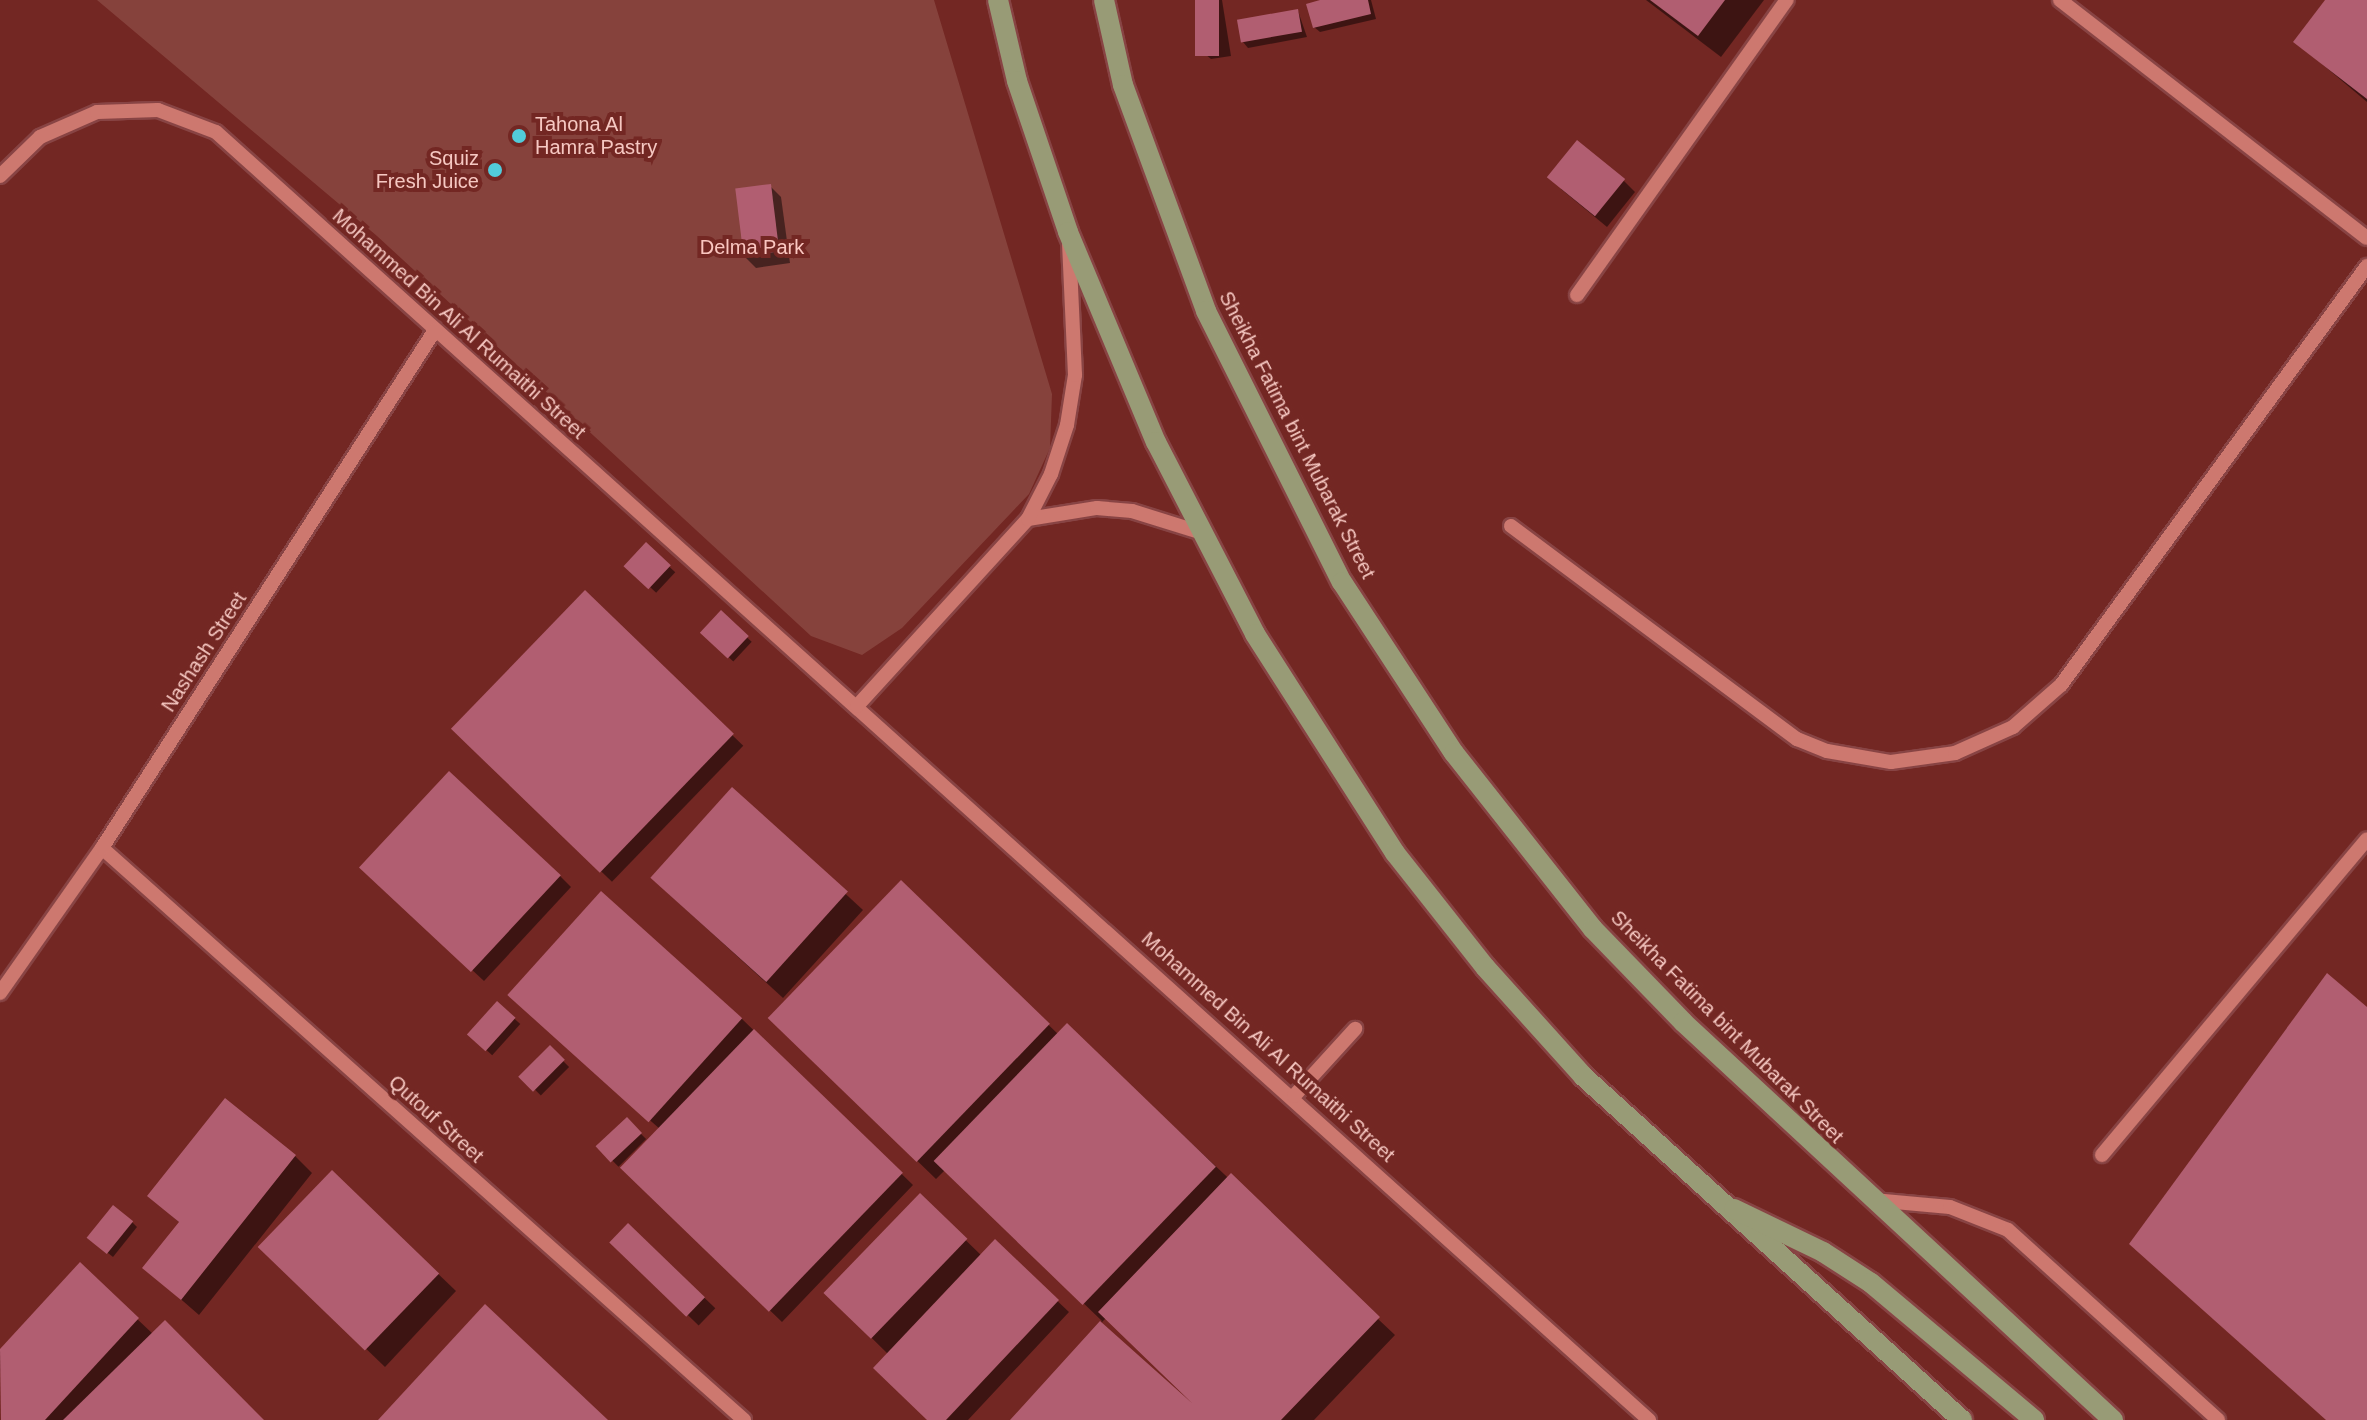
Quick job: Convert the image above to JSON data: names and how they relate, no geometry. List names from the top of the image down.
{
  "streets": {
    "main road": ["Sheikha Fatima bint Mubarak Street"],
    "street": ["Mohammed Bin Ali Al Rumaithi Street", "Nashash Street", "Qutouf Street"]
  },
  "crossings": [
    ["Mohammed Bin Ali Al Rumaithi Street", "Nashash Street"],
    ["Nashash Street", "Qutouf Street"]
  ],
  "parks": ["Delma Park"],
  "places": ["Tahona Al Hamra Pastry", "Squiz Fresh Juice"]
}
